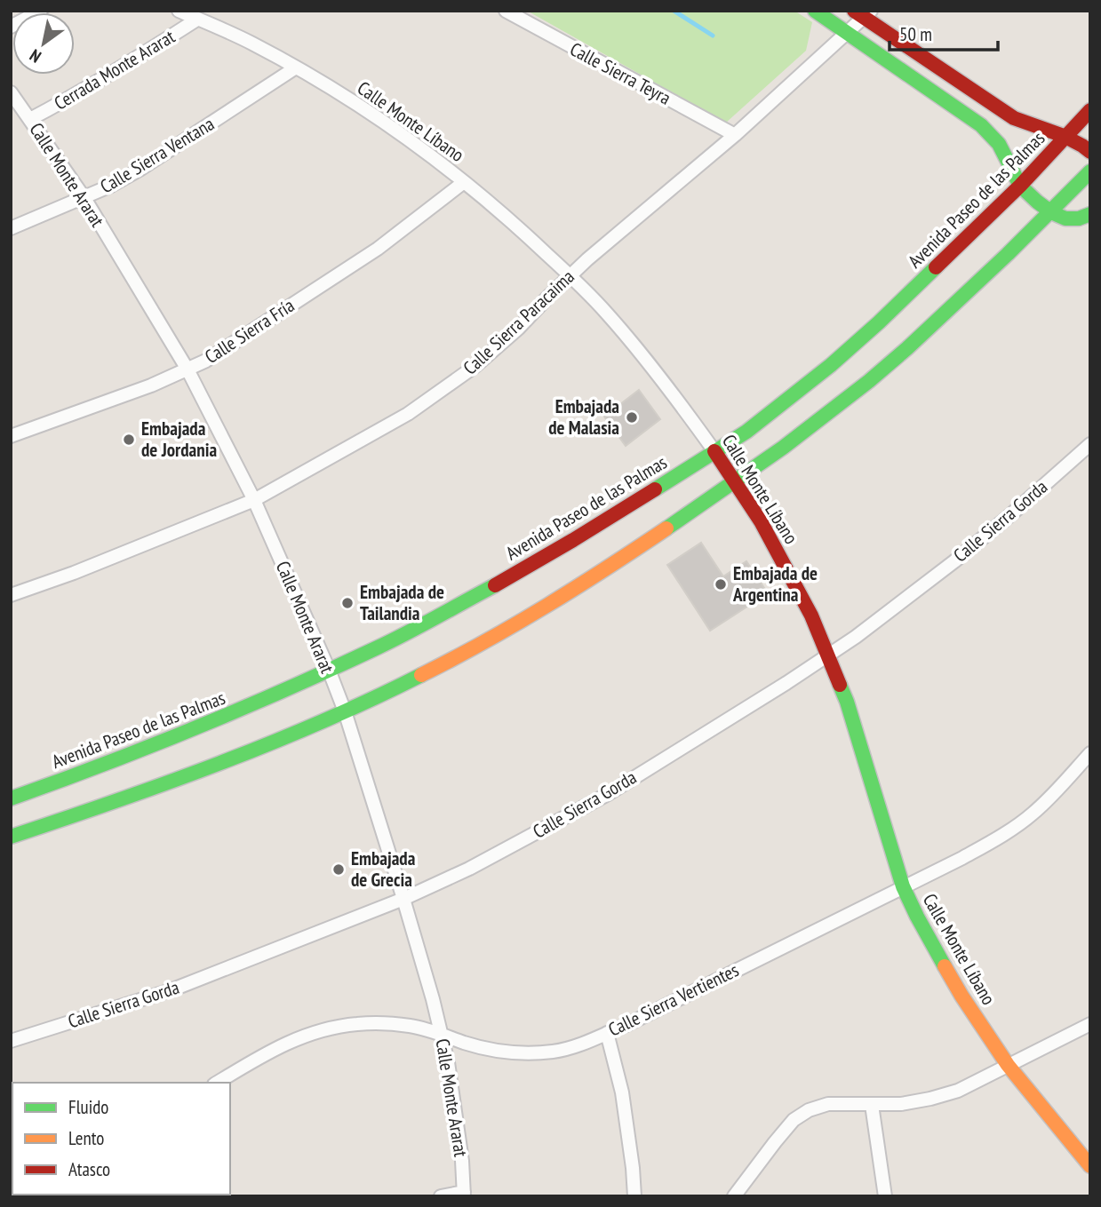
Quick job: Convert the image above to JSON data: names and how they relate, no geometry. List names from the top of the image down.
{
  "streets": {
    "main road": ["Calle Monte Líbano", "Avenida Paseo de las Palmas"],
    "street": [
      "Cerrada Monte Ararat",
      "Calle Sierra Teyra",
      "Calle Sierra Ventana",
      "Calle Monte Ararat",
      "Calle Sierra Paracaima",
      "Calle Sierra Fría",
      "Calle Sierra Gorda",
      "Calle Sierra Vertientes"
    ]
  },
  "crossings": [
    ["Cerrada Monte Ararat", "Calle Monte Líbano"],
    ["Cerrada Monte Ararat", "Calle Monte Ararat"],
    ["Calle Sierra Teyra", "Calle Sierra Paracaima"],
    ["Calle Monte Líbano", "Calle Sierra Ventana"],
    ["Calle Monte Líbano", "Avenida Paseo de las Palmas"],
    ["Calle Monte Líbano", "Calle Sierra Paracaima"],
    ["Calle Monte Líbano", "Calle Sierra Fría"],
    ["Calle Monte Líbano", "Calle Sierra Gorda"],
    ["Calle Monte Líbano", "Calle Sierra Vertientes"],
    ["Calle Sierra Ventana", "Calle Monte Ararat"],
    ["Calle Monte Ararat", "Avenida Paseo de las Palmas"],
    ["Calle Monte Ararat", "Calle Sierra Paracaima"],
    ["Calle Monte Ararat", "Calle Sierra Fría"],
    ["Calle Monte Ararat", "Calle Sierra Gorda"],
    ["Calle Monte Ararat", "Calle Sierra Vertientes"]
  ],
  "places": [
    "Embajada de Malasia",
    "Embajada de Jordania",
    "Embajada de Argentina",
    "Embajada de Tailandia",
    "Embajada de Grecia"
  ],
  "legend": ["Fluido", "Lento", "Atasco"],
  "scale_bar": "50 m",
  "north": "bottom left"
}
